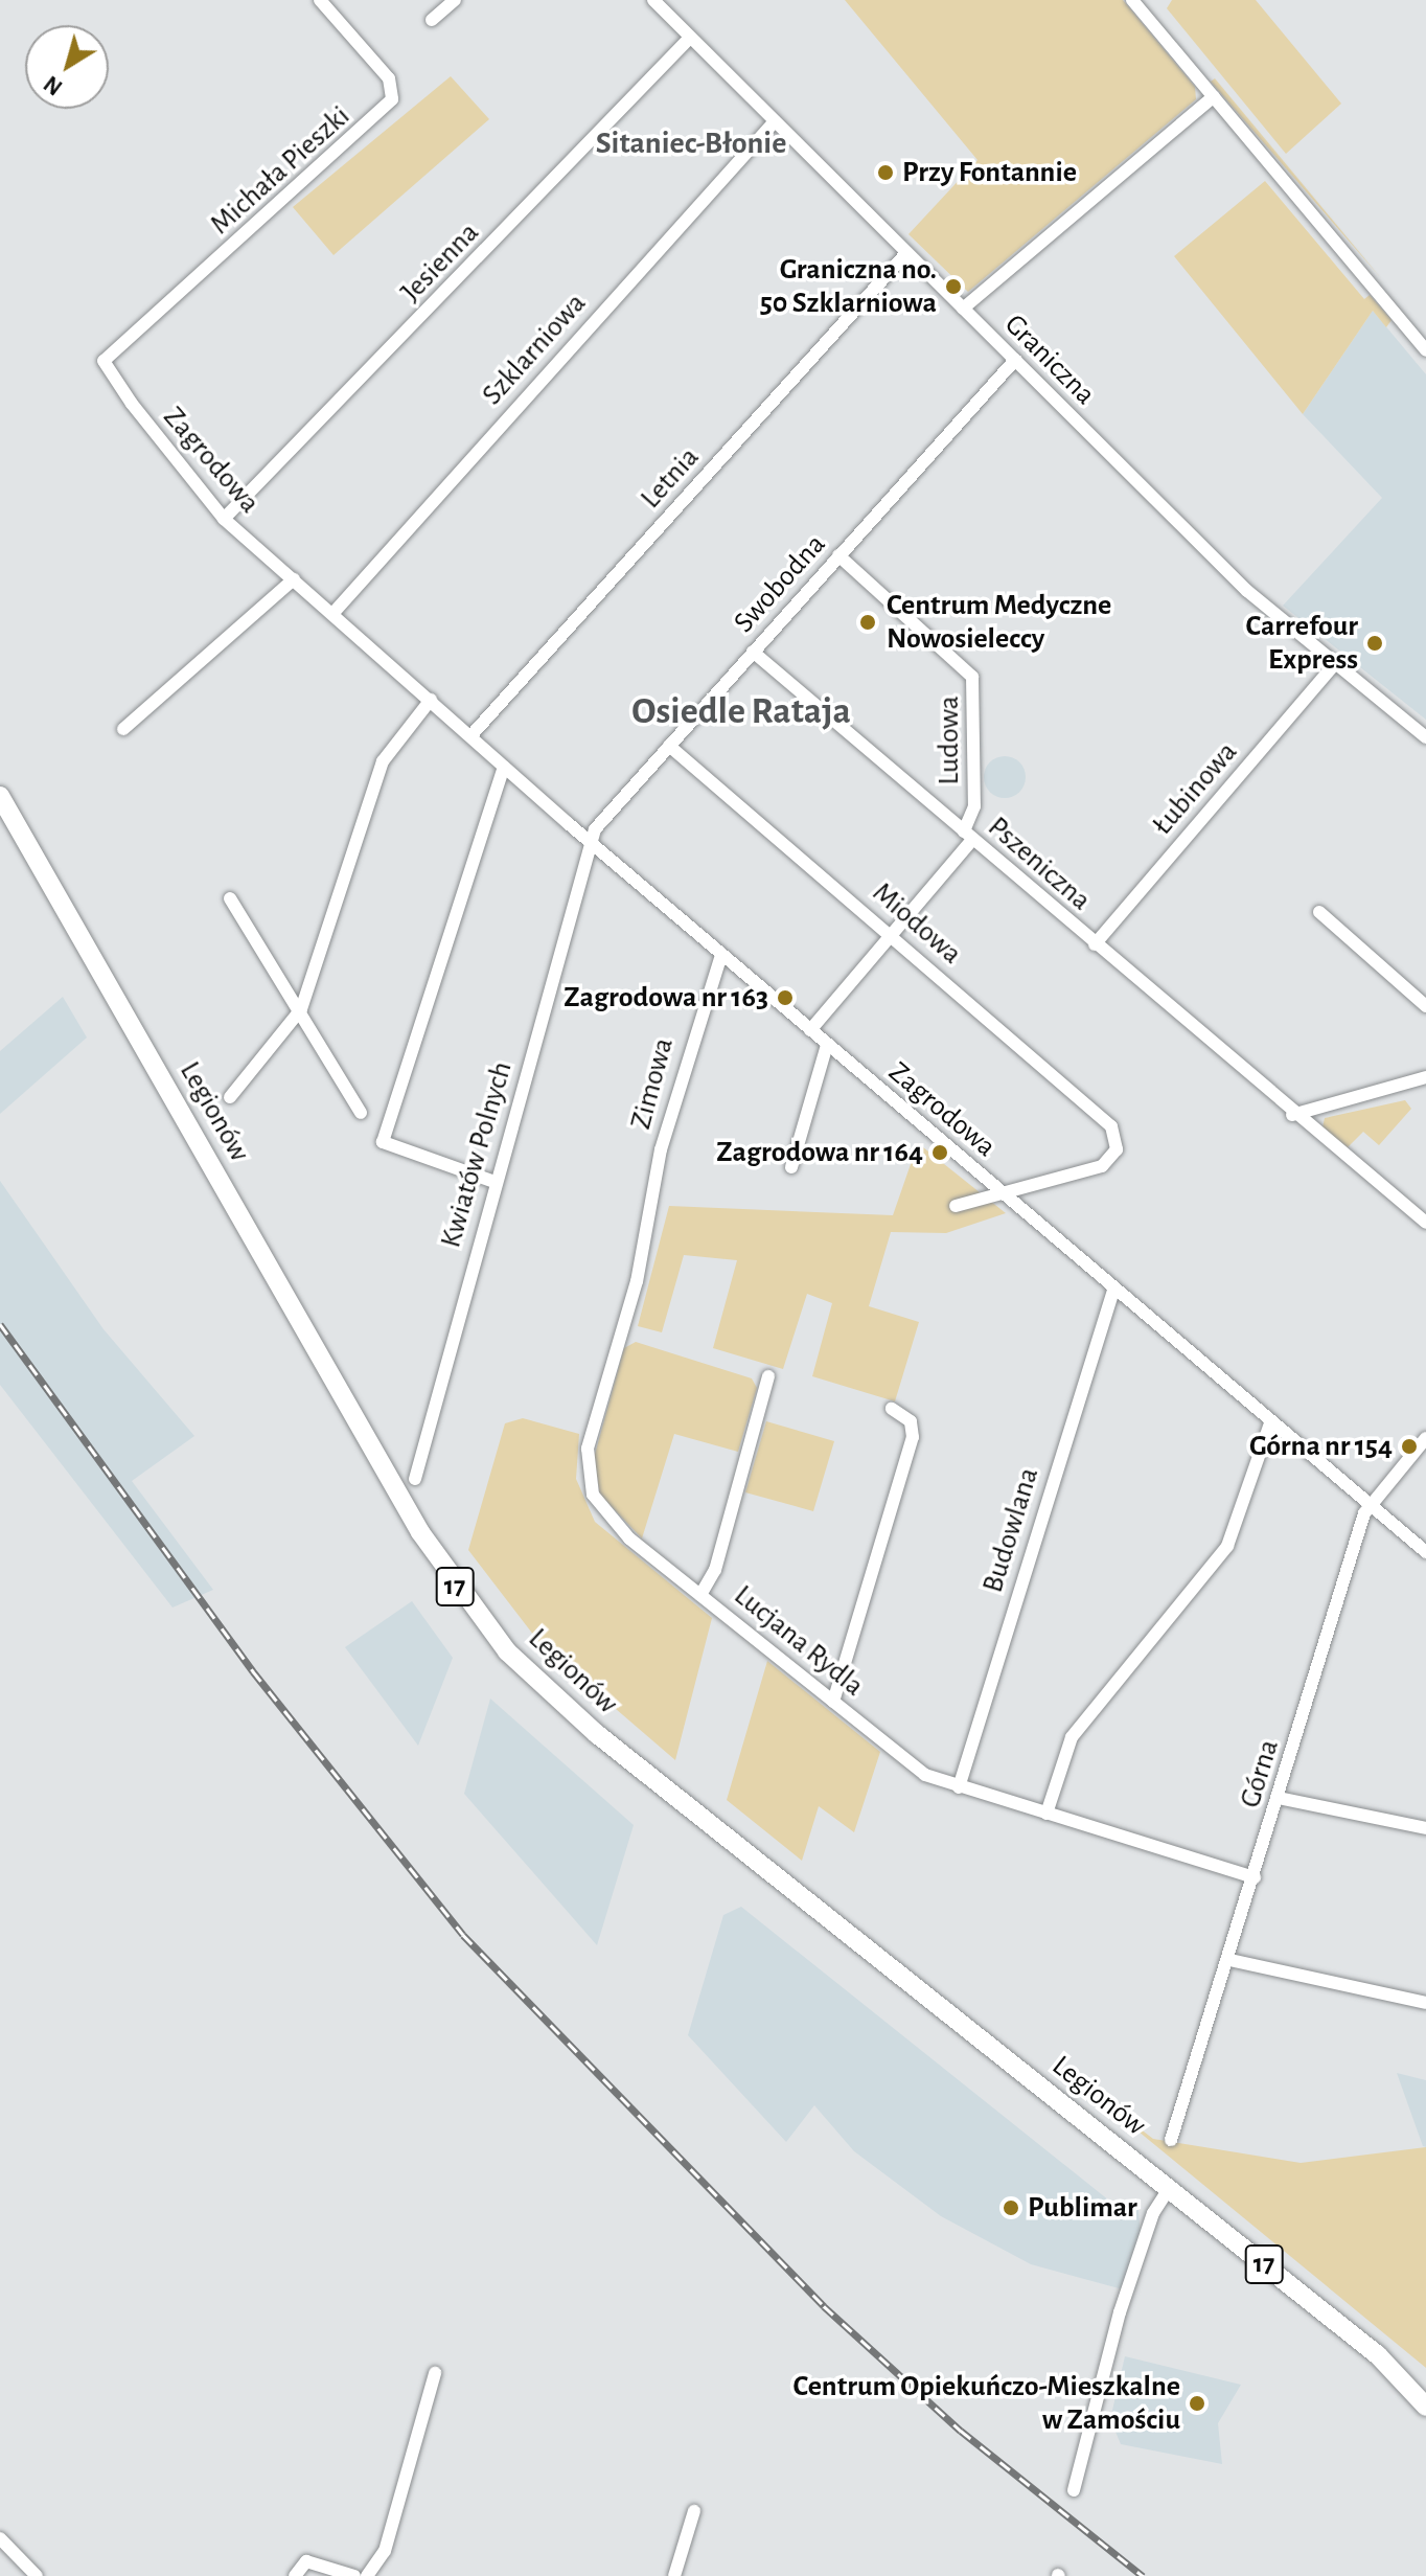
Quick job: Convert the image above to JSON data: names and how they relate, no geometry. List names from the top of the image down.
{
  "streets": {
    "highway": ["Legionów", "17"],
    "street": [
      "Michała Pieszki",
      "Jesienna",
      "Szklarniowa",
      "Graniczna",
      "Zagrodowa",
      "Letnia",
      "Swobodna",
      "Ludowa",
      "Łubinowa",
      "Pszeniczna",
      "Miodowa",
      "Zimowa",
      "Kwiatów Polnych",
      "Budowlana",
      "Lucjana Rydla",
      "Górna"
    ]
  },
  "crossings": [
    ["Michała Pieszki", "Zagrodowa"],
    ["Jesienna", "Graniczna"],
    ["Jesienna", "Zagrodowa"],
    ["Szklarniowa", "Graniczna"],
    ["Szklarniowa", "Zagrodowa"],
    ["Graniczna", "Letnia"],
    ["Graniczna", "Swobodna"],
    ["Graniczna", "Łubinowa"],
    ["Zagrodowa", "Letnia"],
    ["Zagrodowa", "Swobodna"],
    ["Zagrodowa", "Miodowa"],
    ["Zagrodowa", "Zimowa"],
    ["Zagrodowa", "Kwiatów Polnych"],
    ["Zagrodowa", "Budowlana"],
    ["Zagrodowa", "Górna"],
    ["Swobodna", "Ludowa"],
    ["Swobodna", "Pszeniczna"],
    ["Swobodna", "Miodowa"],
    ["Swobodna", "Kwiatów Polnych"],
    ["Ludowa", "Pszeniczna"],
    ["Łubinowa", "Pszeniczna"],
    ["Zimowa", "Lucjana Rydla"],
    ["Budowlana", "Lucjana Rydla"],
    ["Lucjana Rydla", "Górna"]
  ],
  "districts": ["Sitaniec-Błonie", "Osiedle Rataja"],
  "places": [
    "Przy Fontannie",
    "Graniczna no. 50 Szklarniowa",
    "Centrum Medyczne Nowosieleccy",
    "Carrefour Express",
    "Zagrodowa nr 163",
    "Zagrodowa nr 164",
    "Górna nr 154",
    "Publimar",
    "Centrum Opiekuńczo-Mieszkalne w Zamościu"
  ],
  "north": "bottom left"
}
